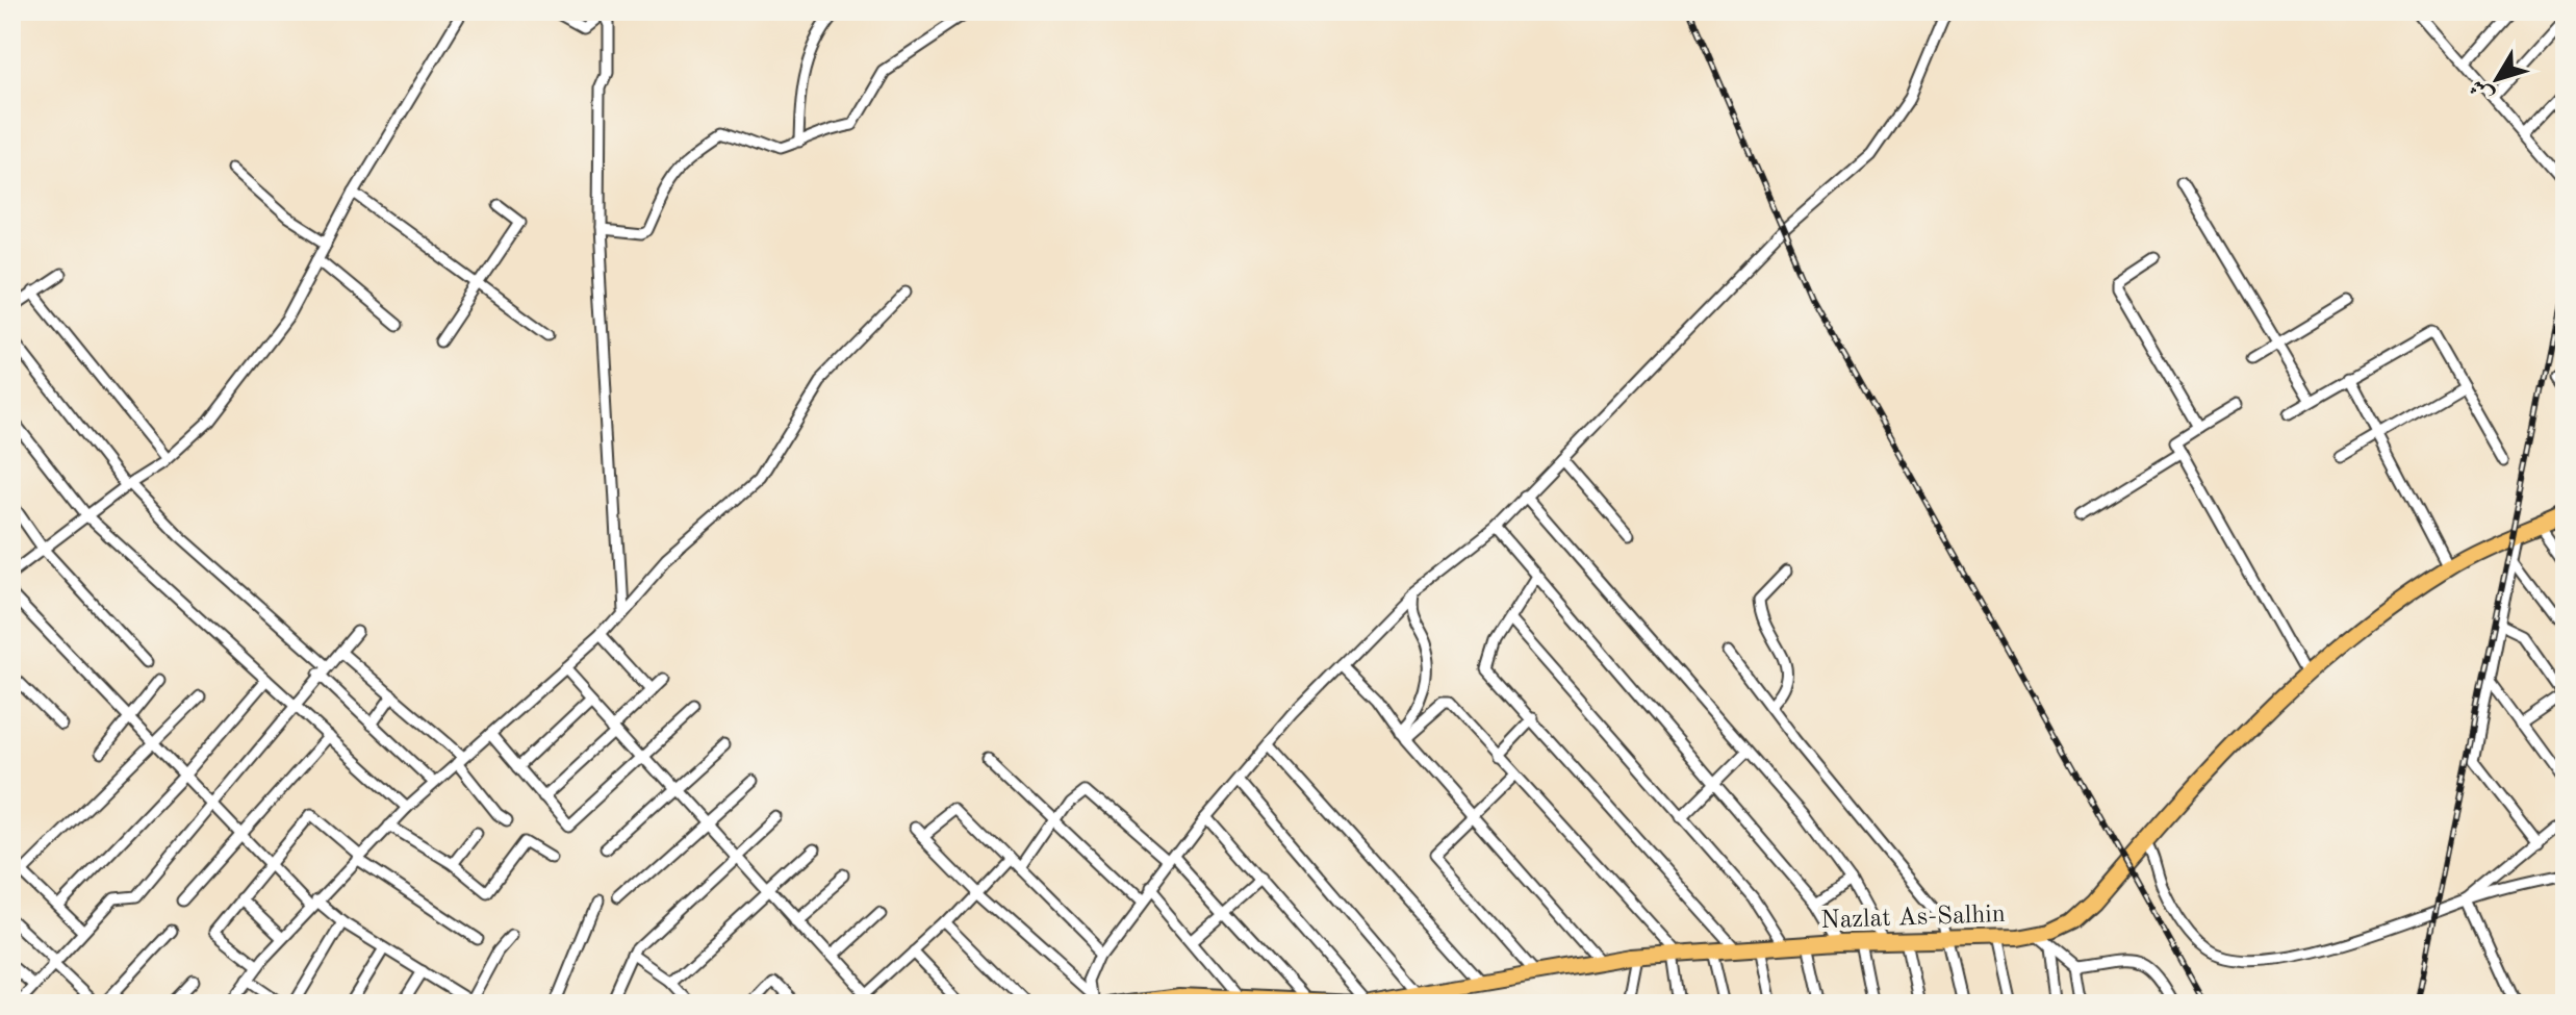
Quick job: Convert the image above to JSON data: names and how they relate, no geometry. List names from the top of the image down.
{
  "streets": {
    "main road": ["Nazlat As-Salhin"]
  },
  "north": "bottom left"
}
